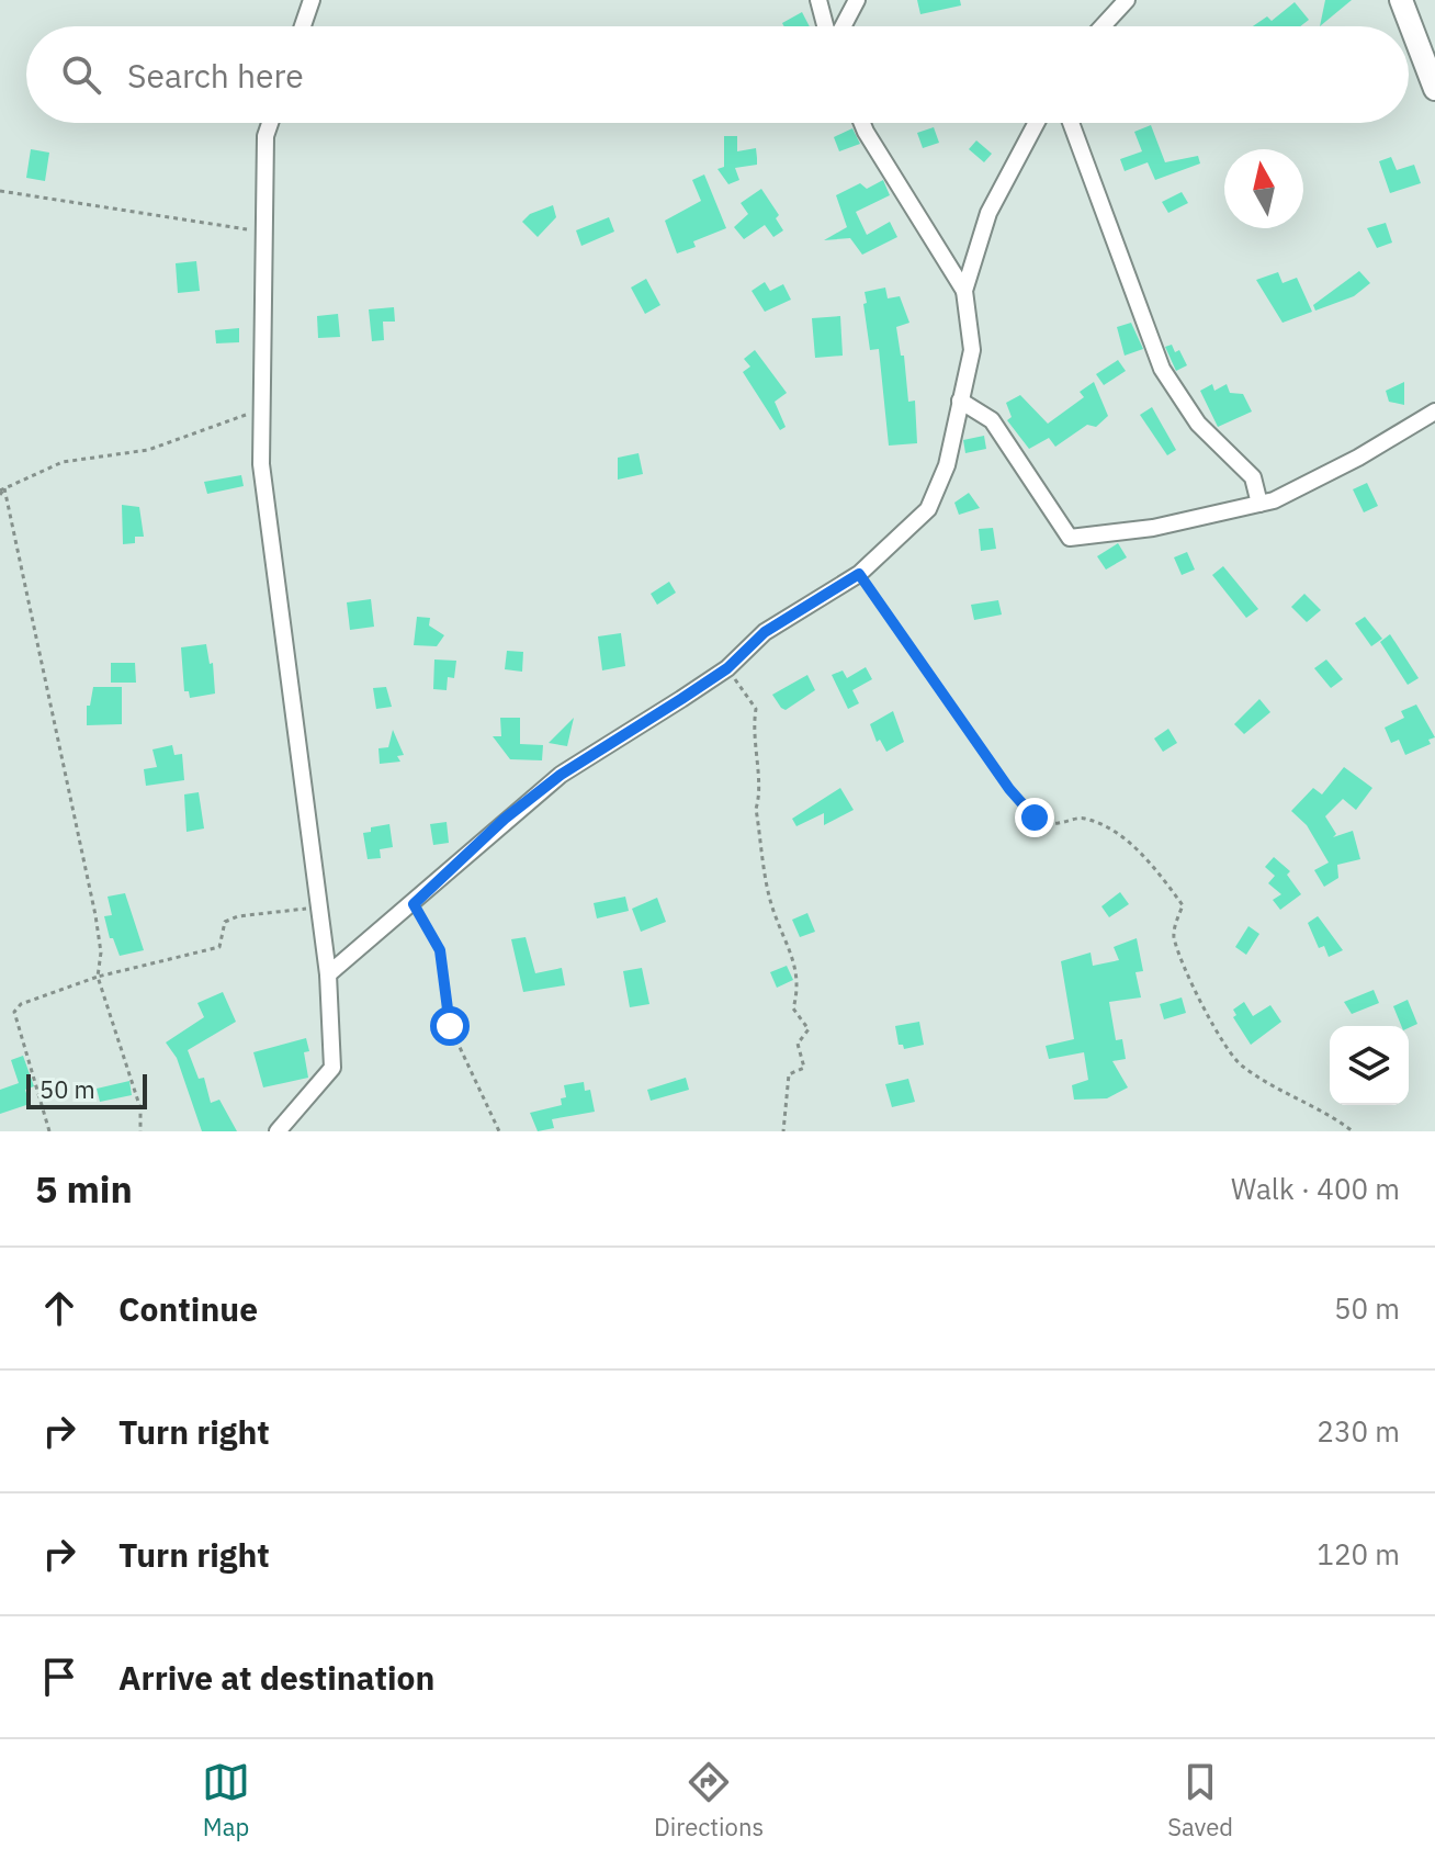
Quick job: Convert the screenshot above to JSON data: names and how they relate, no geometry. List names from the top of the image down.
{
  "scale_bar": "50 m",
  "north": "top",
  "page": {
    "search": "Search here",
    "scale": "50 m",
    "heading": ["5 min", "Walk · 400 m"],
    "list": [
      ["Continue", "50 m"],
      ["Turn right", "230 m"],
      ["Turn right", "120 m"],
      "Arrive at destination"
    ],
    "nav": ["Map", "Directions", "Saved"]
  }
}
